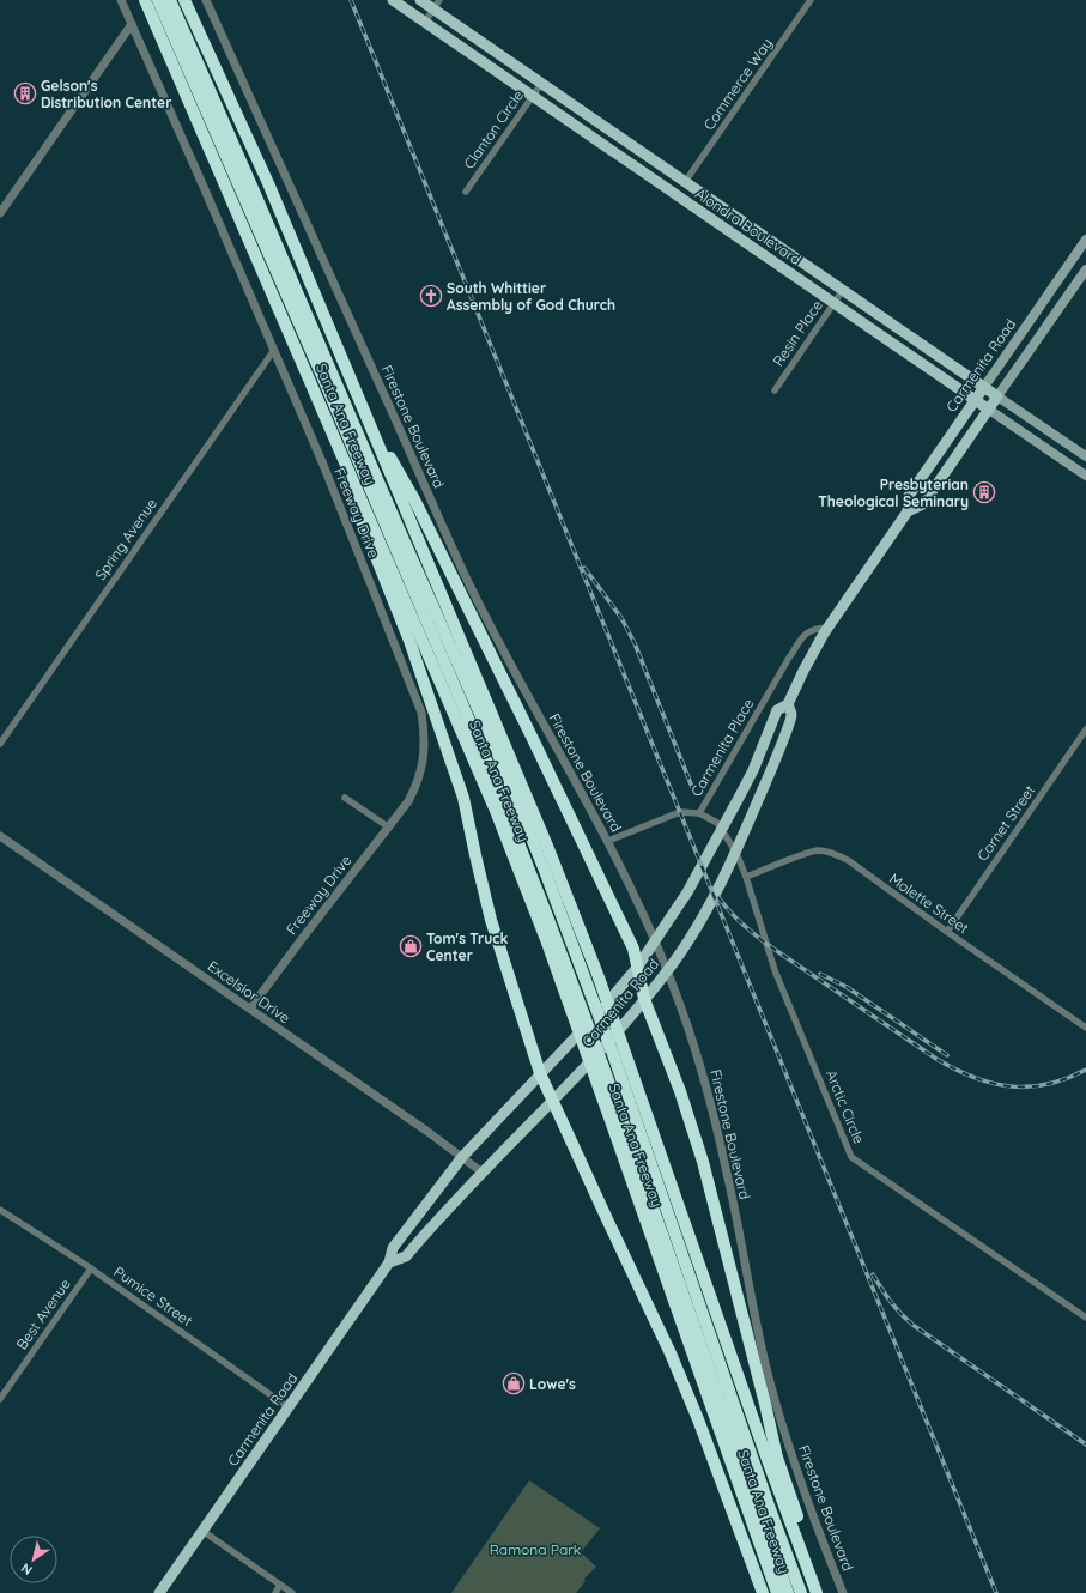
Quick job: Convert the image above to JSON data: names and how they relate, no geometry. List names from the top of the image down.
{
  "streets": {
    "highway": ["Santa Ana Freeway"],
    "main road": ["Alondra Boulevard", "Carmenita Road"],
    "street": [
      "Commerce Way",
      "Clanton Circle",
      "Resin Place",
      "Firestone Boulevard",
      "Freeway Drive",
      "Spring Avenue",
      "Carmenita Place",
      "Cornet Street",
      "Molette Street",
      "Excelsior Drive",
      "Arctic Circle",
      "Pumice Street",
      "Best Avenue"
    ]
  },
  "crossings": [
    ["Commerce Way", "Alondra Boulevard"],
    ["Clanton Circle", "Alondra Boulevard"],
    ["Alondra Boulevard", "Resin Place"],
    ["Alondra Boulevard", "Carmenita Road"],
    ["Carmenita Road", "Carmenita Place"],
    ["Carmenita Road", "Excelsior Drive"],
    ["Carmenita Road", "Pumice Street"],
    ["Firestone Boulevard", "Carmenita Place"],
    ["Freeway Drive", "Spring Avenue"],
    ["Freeway Drive", "Excelsior Drive"],
    ["Carmenita Place", "Arctic Circle"],
    ["Cornet Street", "Molette Street"],
    ["Molette Street", "Arctic Circle"],
    ["Pumice Street", "Best Avenue"]
  ],
  "parks": ["Ramona Park"],
  "places": {
    "building": ["Gelson's Distribution Center", "Presbyterian Theological Seminary"],
    "church": ["South Whittier Assembly of God Church"],
    "shop": ["Tom's Truck Center", "Lowe's"]
  },
  "north": "bottom left"
}
